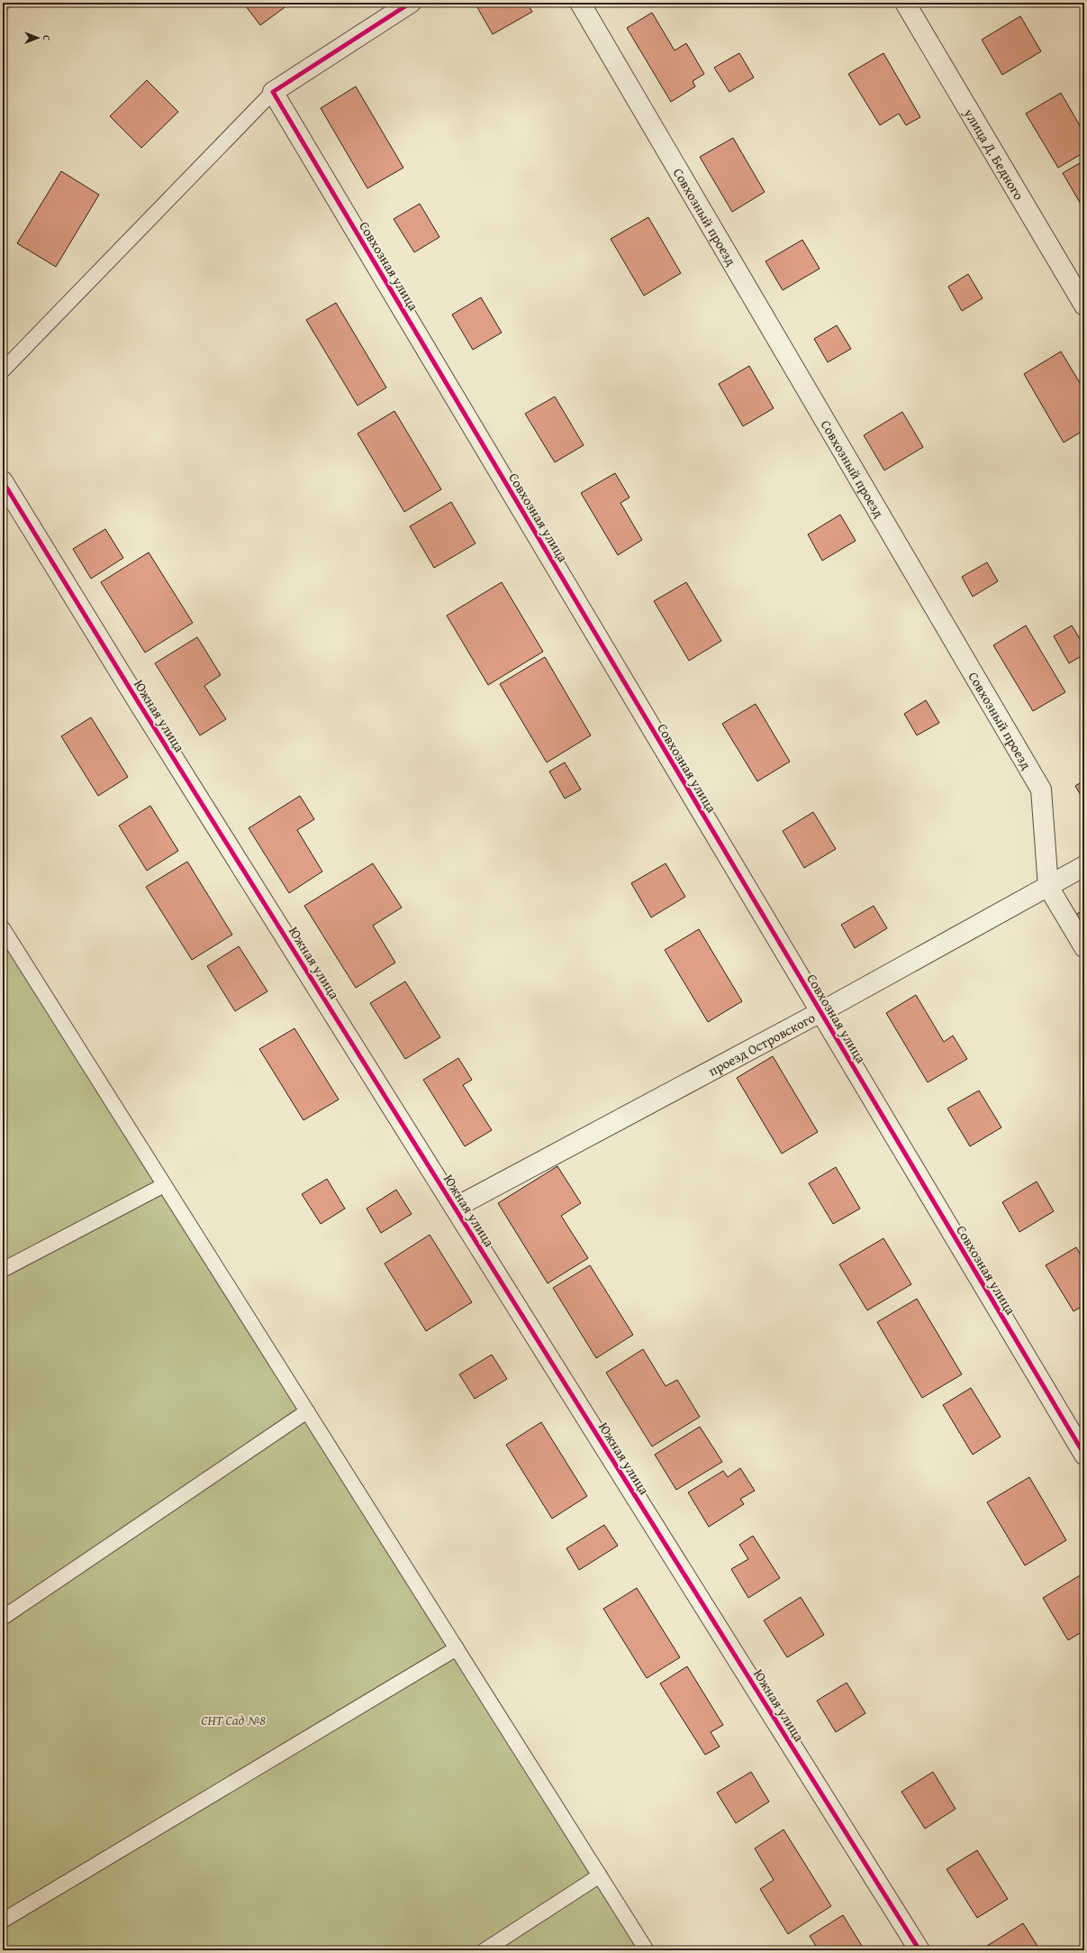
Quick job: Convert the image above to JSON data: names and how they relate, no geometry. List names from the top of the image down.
{
  "streets": {
    "street": [
      "улица Д. Бедного",
      "Совхозный проезд",
      "Совхозная улица",
      "Южная улица",
      "проезд Островского"
    ]
  },
  "crossings": [
    ["Совхозный проезд", "проезд Островского"],
    ["Совхозная улица", "проезд Островского"],
    ["Южная улица", "проезд Островского"]
  ],
  "parks": ["СНТ Сад №8"],
  "north": "right"
}
